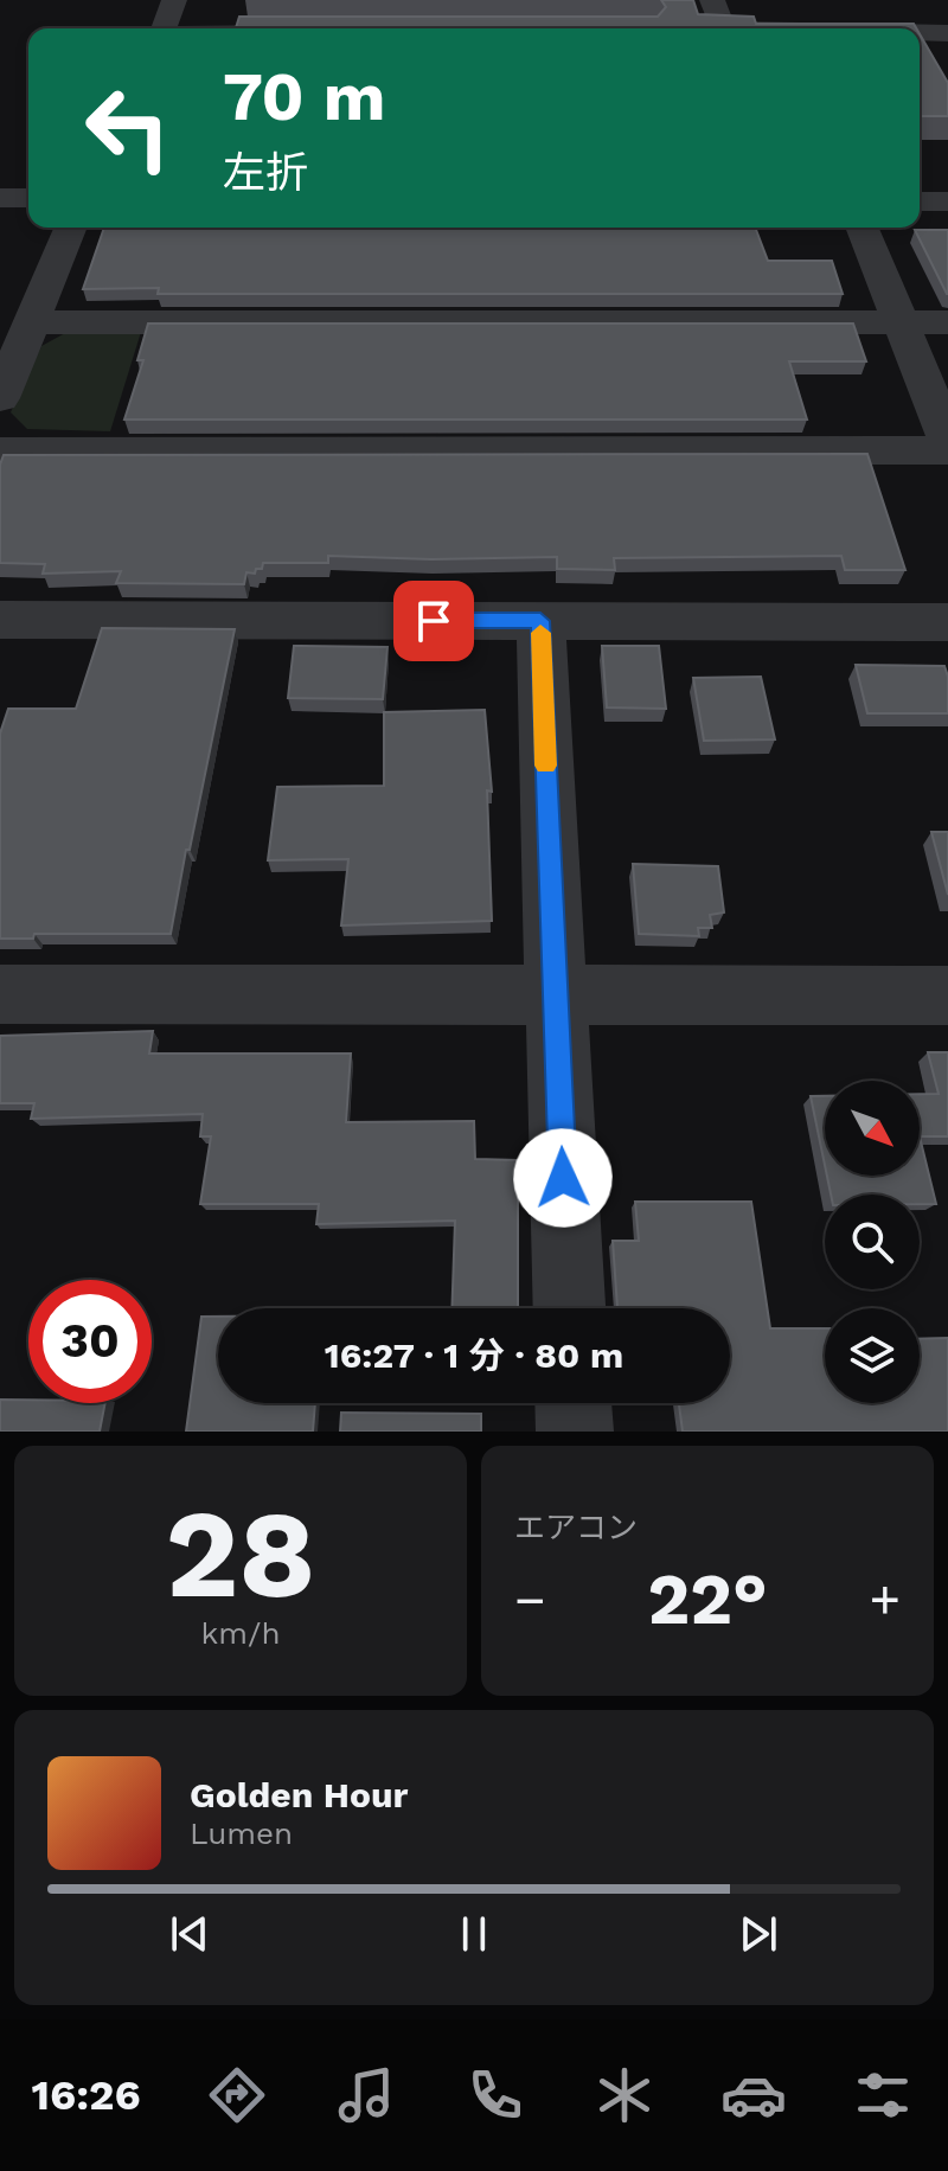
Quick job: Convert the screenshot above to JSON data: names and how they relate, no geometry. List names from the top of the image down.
{
  "north": "bottom right",
  "page": {
    "turn": ["70 m", "左折"],
    "limit": "30",
    "trip": "16:27 · 1 分 · 80 m",
    "tile": [
      ["28", "km/h"],
      "エアコン"
    ],
    "heat": ["−", "22°", "+"],
    "song": ["Golden Hour", "Lumen"],
    "tabs": "16:26"
  }
}
